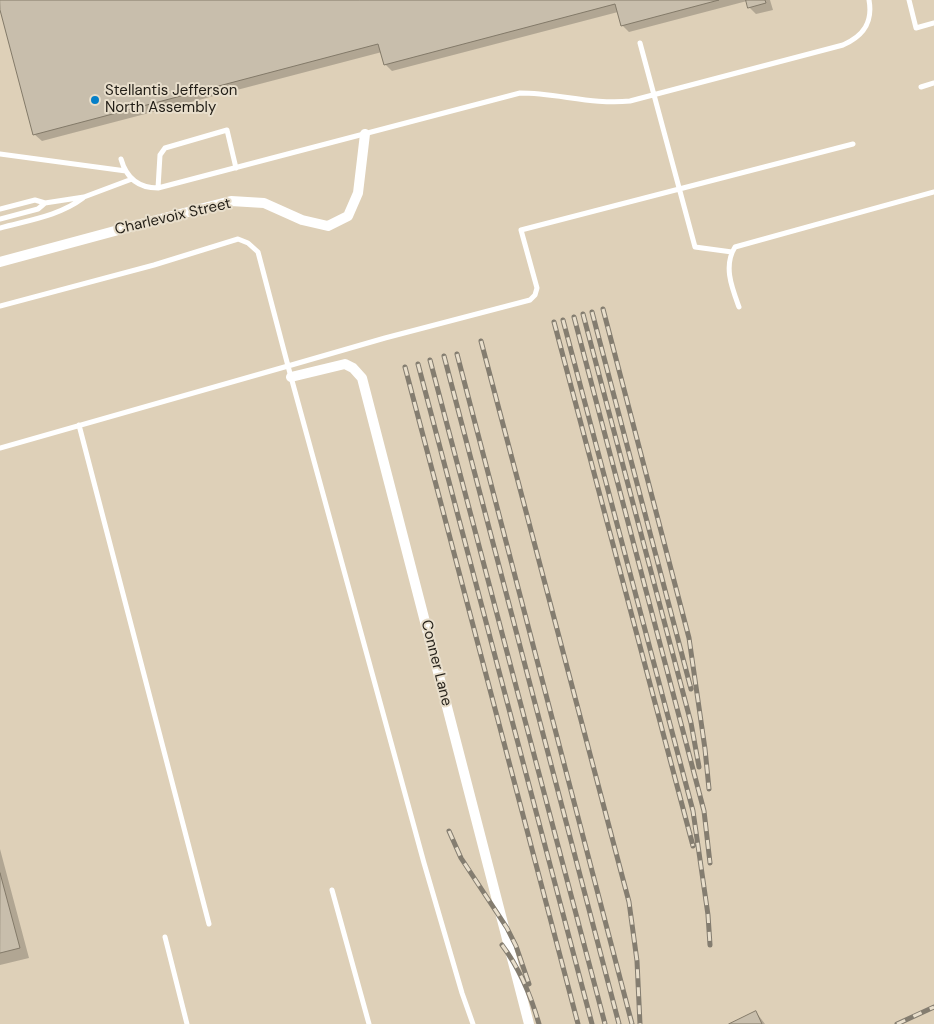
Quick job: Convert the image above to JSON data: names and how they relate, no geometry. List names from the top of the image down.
{
  "streets": {
    "street": ["Charlevoix Street", "Conner Lane"]
  },
  "places": ["Stellantis Jefferson North Assembly"]
}
